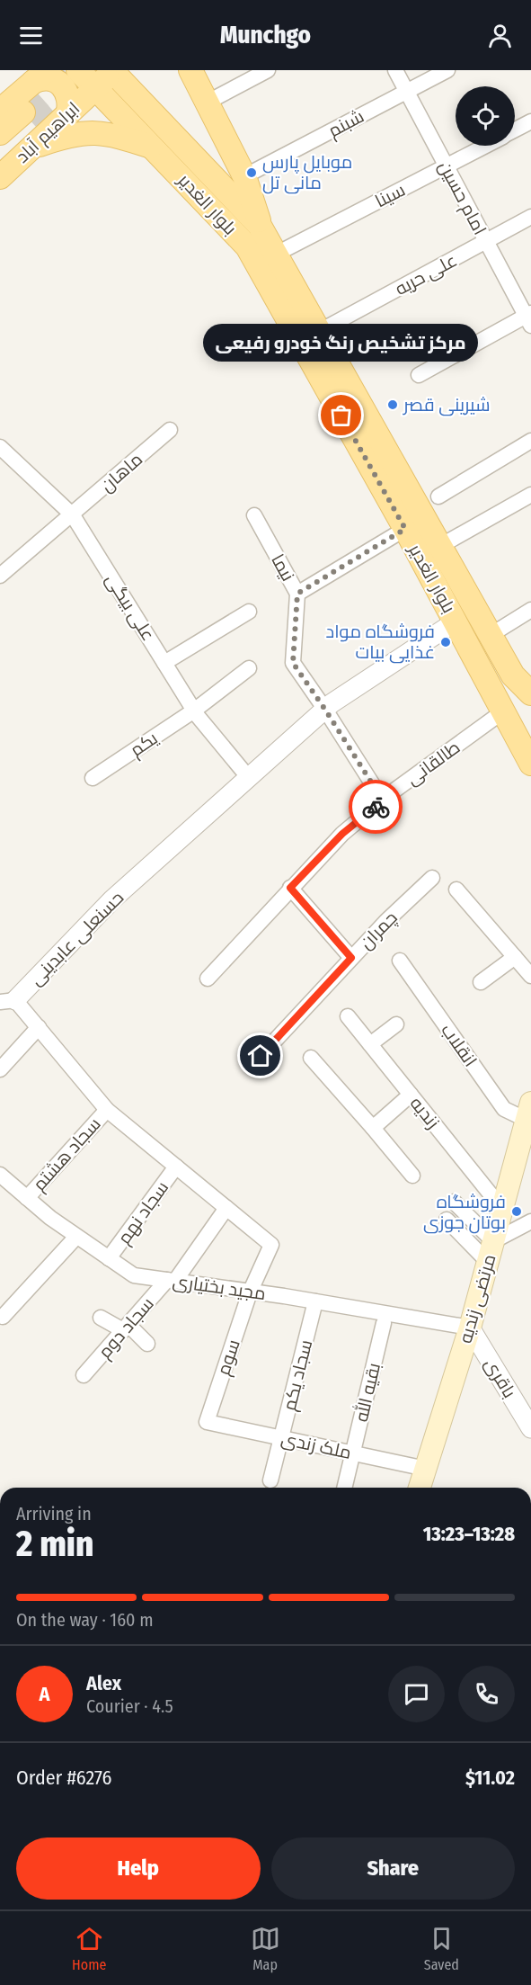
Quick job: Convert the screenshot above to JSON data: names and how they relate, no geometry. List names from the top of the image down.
{
  "streets": {
    "main road": ["ابراهیم آباد", "بلوار الغدیر", "مرتضی زندیه"],
    "street": [
      "شبنم",
      "سینا",
      "امام حسین",
      "علی حریه",
      "ماهان",
      "نیما",
      "علی بیگی",
      "یکم",
      "طالقانی",
      "چمران",
      "حسنعلی عابدینی",
      "انقلاب",
      "زندیه",
      "سجاد هشتم",
      "سجاد نهم",
      "مجید بختیاری",
      "سجاد دوم",
      "سوم",
      "سجاد یکم",
      "باقری",
      "بقیه الله",
      "ملک زندی"
    ]
  },
  "crossings": [
    ["شبنم", "امام حسین"],
    ["ابراهیم آباد", "بلوار الغدیر"],
    ["سینا", "امام حسین"],
    ["سینا", "بلوار الغدیر"],
    ["امام حسین", "علی حریه"],
    ["بلوار الغدیر", "علی حریه"],
    ["بلوار الغدیر", "طالقانی"],
    ["بلوار الغدیر", "حسنعلی عابدینی"],
    ["ماهان", "علی بیگی"],
    ["نیما", "طالقانی"],
    ["نیما", "حسنعلی عابدینی"],
    ["علی بیگی", "یکم"],
    ["علی بیگی", "حسنعلی عابدینی"],
    ["حسنعلی عابدینی", "سجاد هشتم"],
    ["حسنعلی عابدینی", "سجاد نهم"],
    ["حسنعلی عابدینی", "مجید بختیاری"],
    ["حسنعلی عابدینی", "سجاد دوم"],
    ["حسنعلی عابدینی", "سوم"],
    ["انقلاب", "مرتضی زندیه"],
    ["زندیه", "مرتضی زندیه"],
    ["سجاد هشتم", "مجید بختیاری"],
    ["سجاد نهم", "مجید بختیاری"],
    ["مجید بختیاری", "مرتضی زندیه"],
    ["مجید بختیاری", "سجاد دوم"],
    ["مجید بختیاری", "سوم"],
    ["مجید بختیاری", "سجاد یکم"],
    ["مجید بختیاری", "باقری"],
    ["مرتضی زندیه", "باقری"],
    ["مرتضی زندیه", "ملک زندی"],
    ["سوم", "ملک زندی"],
    ["سجاد یکم", "ملک زندی"],
    ["بقیه الله", "ملک زندی"]
  ],
  "places": [
    "موبایل پارس مانی تل",
    "شیرینی قصر",
    "مرکز تشخیص رنگ خودرو رفیعی",
    "فروشگاه مواد غذایی بیات",
    "فروشگاه بوتان جوزی"
  ],
  "page": {
    "header": "Munchgo",
    "bubble": "مرکز تشخیص رنگ خودرو رفیعی",
    "heading": ["2 min", "Arriving in", "13:23–13:28"],
    "panel": [
      "Alex",
      "Courier · 4.5",
      "Order #6276",
      "$11.02"
    ],
    "bar": "On the way · 160 m",
    "round": "A",
    "buttons": ["Help", "Share"],
    "tabs": ["Home", "Map", "Saved"]
  }
}
